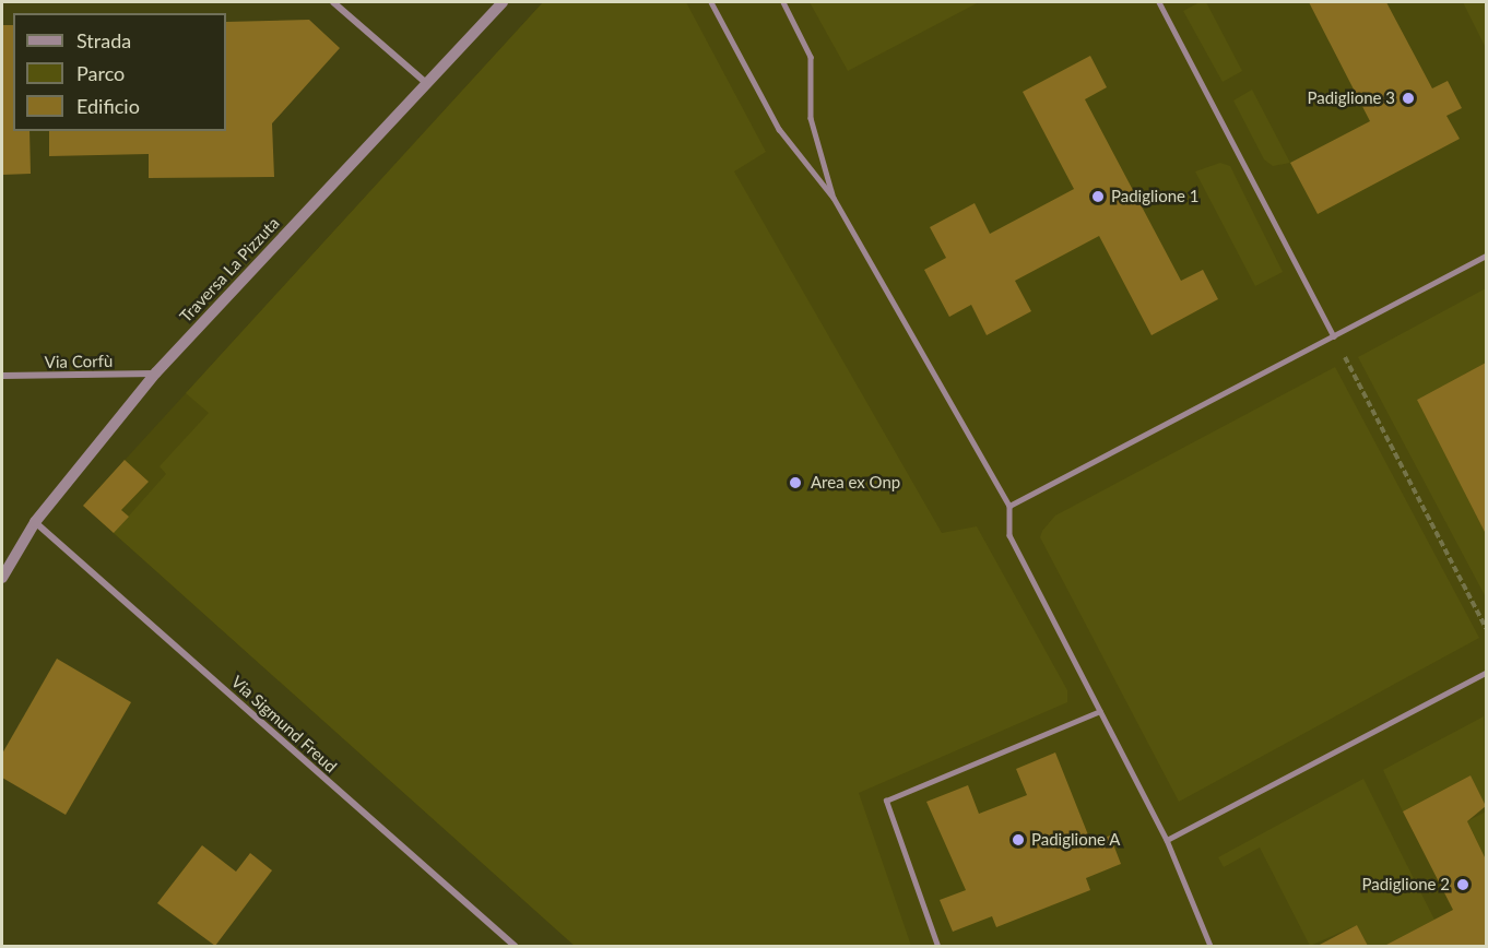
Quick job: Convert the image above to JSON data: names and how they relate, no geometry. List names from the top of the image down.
{
  "streets": {
    "street": ["Traversa La Pizzuta", "Via Corfù", "Via Sigmund Freud"]
  },
  "crossings": [
    ["Traversa La Pizzuta", "Via Corfù"],
    ["Traversa La Pizzuta", "Via Sigmund Freud"]
  ],
  "places": [
    "Padiglione 3",
    "Padiglione 1",
    "Area ex Onp",
    "Padiglione A",
    "Padiglione 2"
  ],
  "legend": ["Strada", "Parco", "Edificio"]
}
